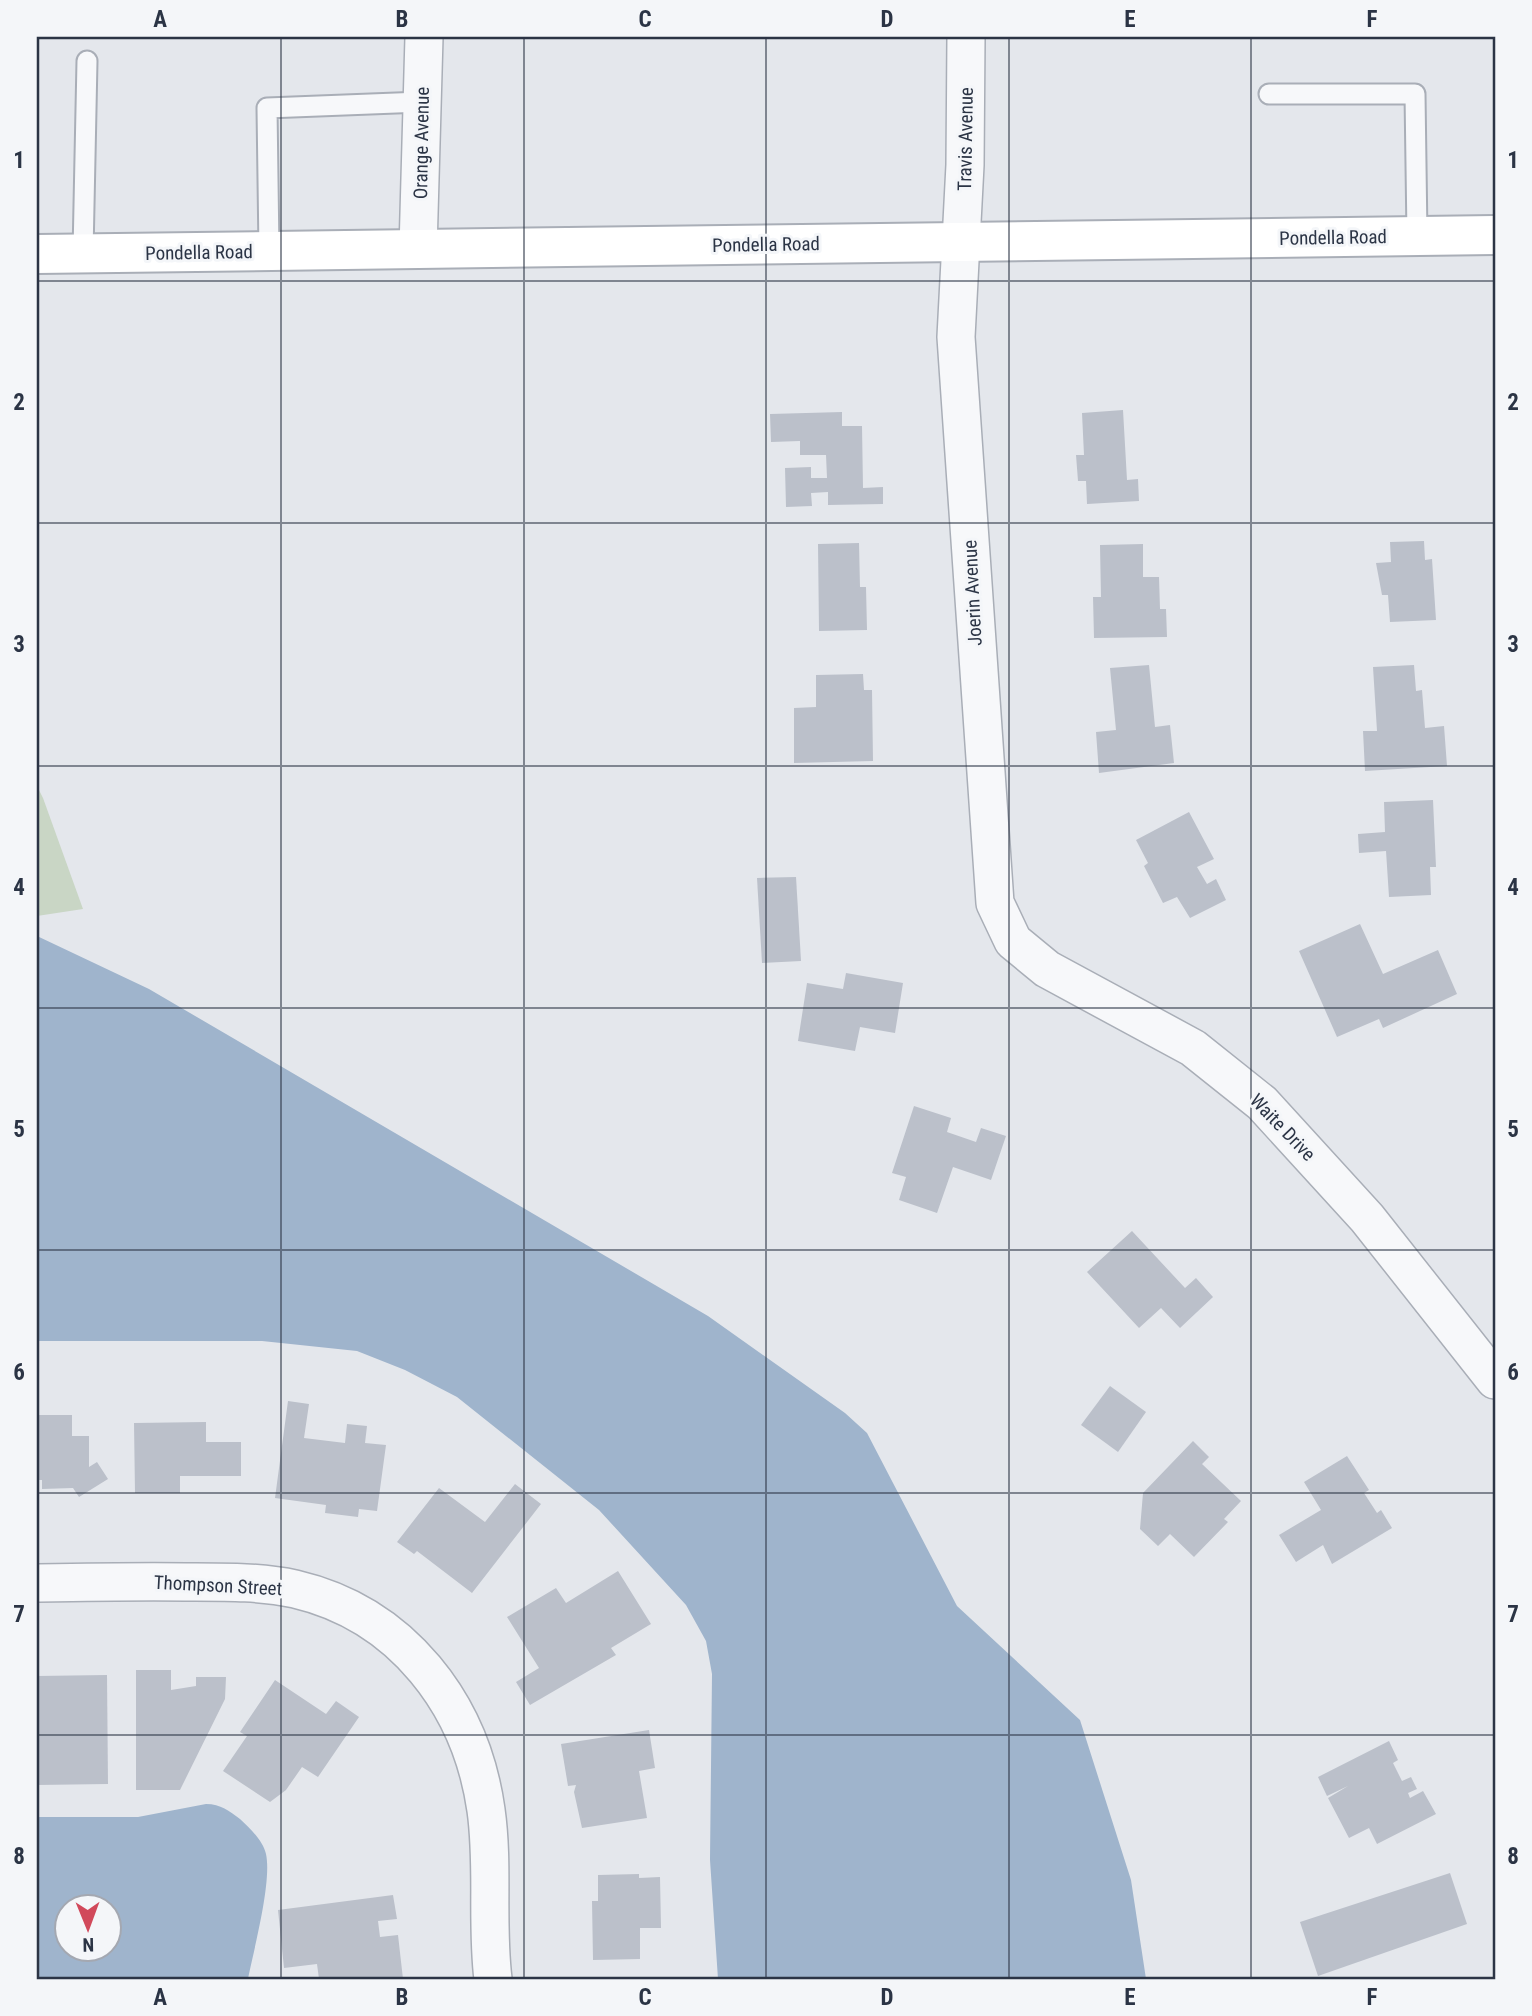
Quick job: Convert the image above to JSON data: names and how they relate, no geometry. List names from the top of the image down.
{
  "streets": {
    "main road": ["Pondella Road"],
    "street": [
      "Travis Avenue",
      "Orange Avenue",
      "Joerin Avenue",
      "Waite Drive",
      "Thompson Street"
    ]
  },
  "crossings": [
    ["Travis Avenue", "Pondella Road"],
    ["Travis Avenue", "Joerin Avenue"],
    ["Orange Avenue", "Pondella Road"],
    ["Pondella Road", "Joerin Avenue"],
    ["Joerin Avenue", "Waite Drive"]
  ],
  "north": "bottom",
  "grid": {
    "columns": [
      "A",
      "B",
      "C",
      "D",
      "E",
      "F"
    ],
    "rows": [
      "1",
      "2",
      "3",
      "4",
      "5",
      "6",
      "7",
      "8"
    ]
  }
}
